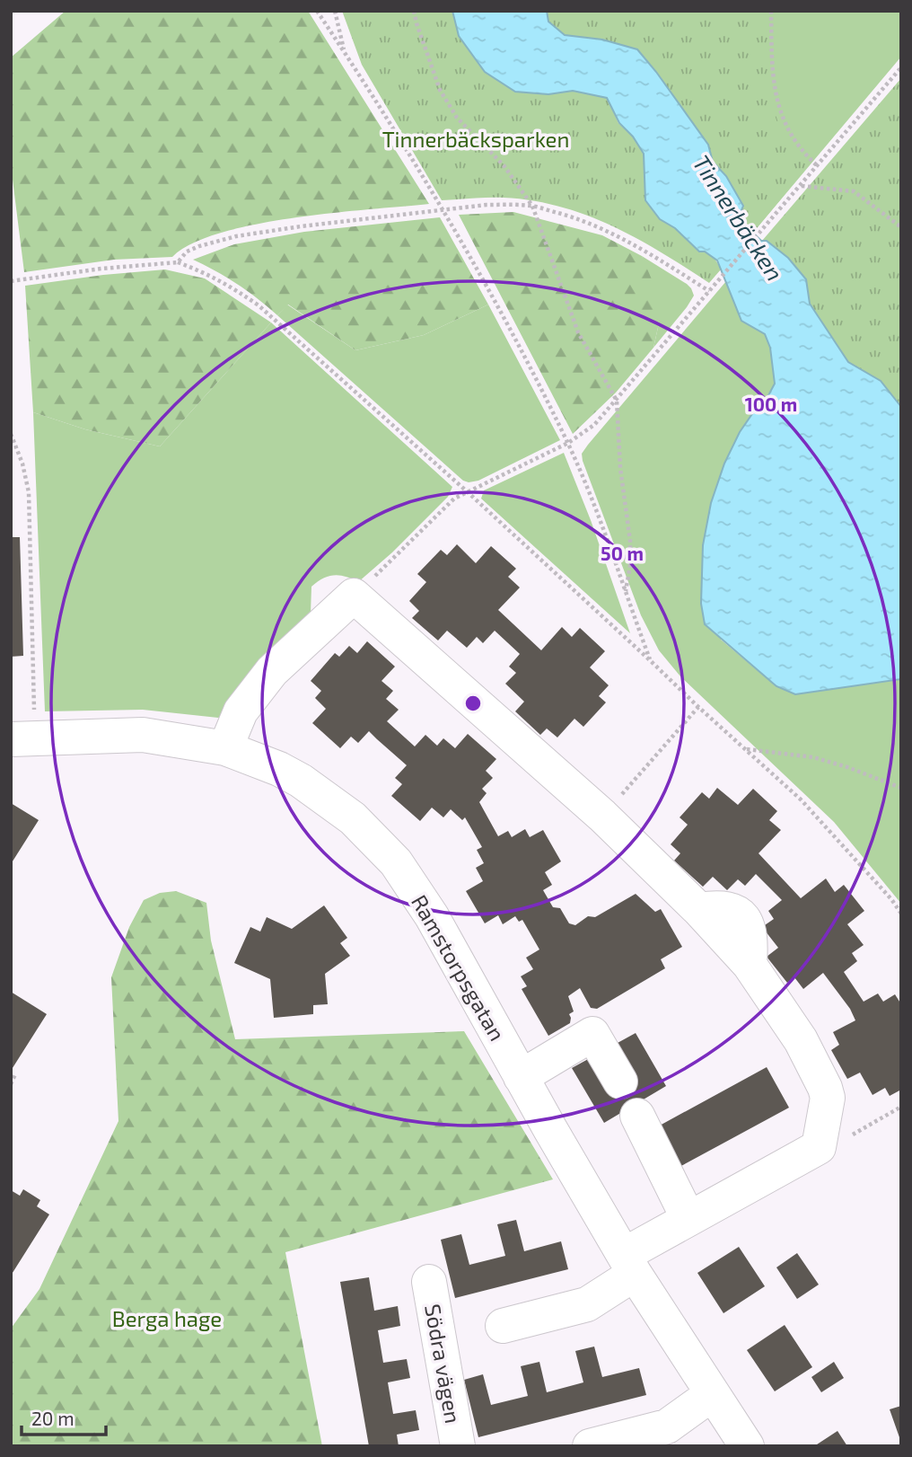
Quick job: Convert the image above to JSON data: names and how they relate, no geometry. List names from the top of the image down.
{
  "streets": {
    "street": ["Ramstorpsgatan", "Södra vägen"]
  },
  "water": ["Tinnerbäcken"],
  "parks": ["Tinnerbäcksparken", "Berga hage"],
  "scale_bar": "20 m",
  "rings": ["100 m", "50 m"]
}
